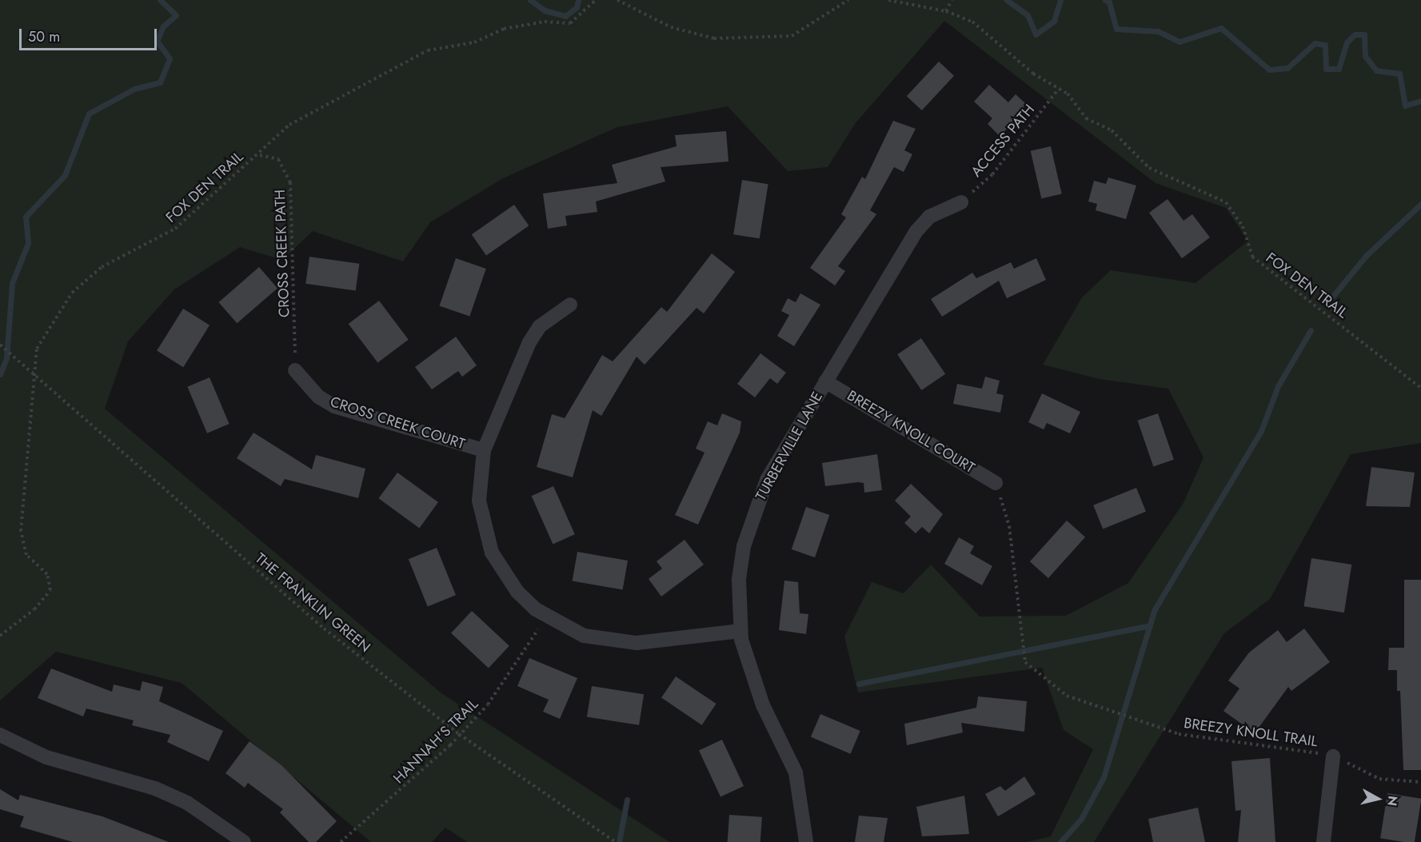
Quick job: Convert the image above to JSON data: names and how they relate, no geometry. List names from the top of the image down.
{
  "streets": {
    "street": ["CROSS CREEK COURT", "BREEZY KNOLL COURT", "TURBERVILLE LANE"],
    "path": [
      "ACCESS PATH",
      "FOX DEN TRAIL",
      "CROSS CREEK PATH",
      "THE FRANKLIN GREEN",
      "BREEZY KNOLL TRAIL",
      "HANNAH'S TRAIL"
    ]
  },
  "crossings": [
    ["ACCESS PATH", "FOX DEN TRAIL"],
    ["ACCESS PATH", "TURBERVILLE LANE"],
    ["FOX DEN TRAIL", "CROSS CREEK PATH"],
    ["FOX DEN TRAIL", "THE FRANKLIN GREEN"],
    ["CROSS CREEK PATH", "CROSS CREEK COURT"],
    ["BREEZY KNOLL COURT", "TURBERVILLE LANE"],
    ["BREEZY KNOLL COURT", "BREEZY KNOLL TRAIL"],
    ["THE FRANKLIN GREEN", "HANNAH'S TRAIL"]
  ],
  "scale_bar": "50 m",
  "north": "right"
}
